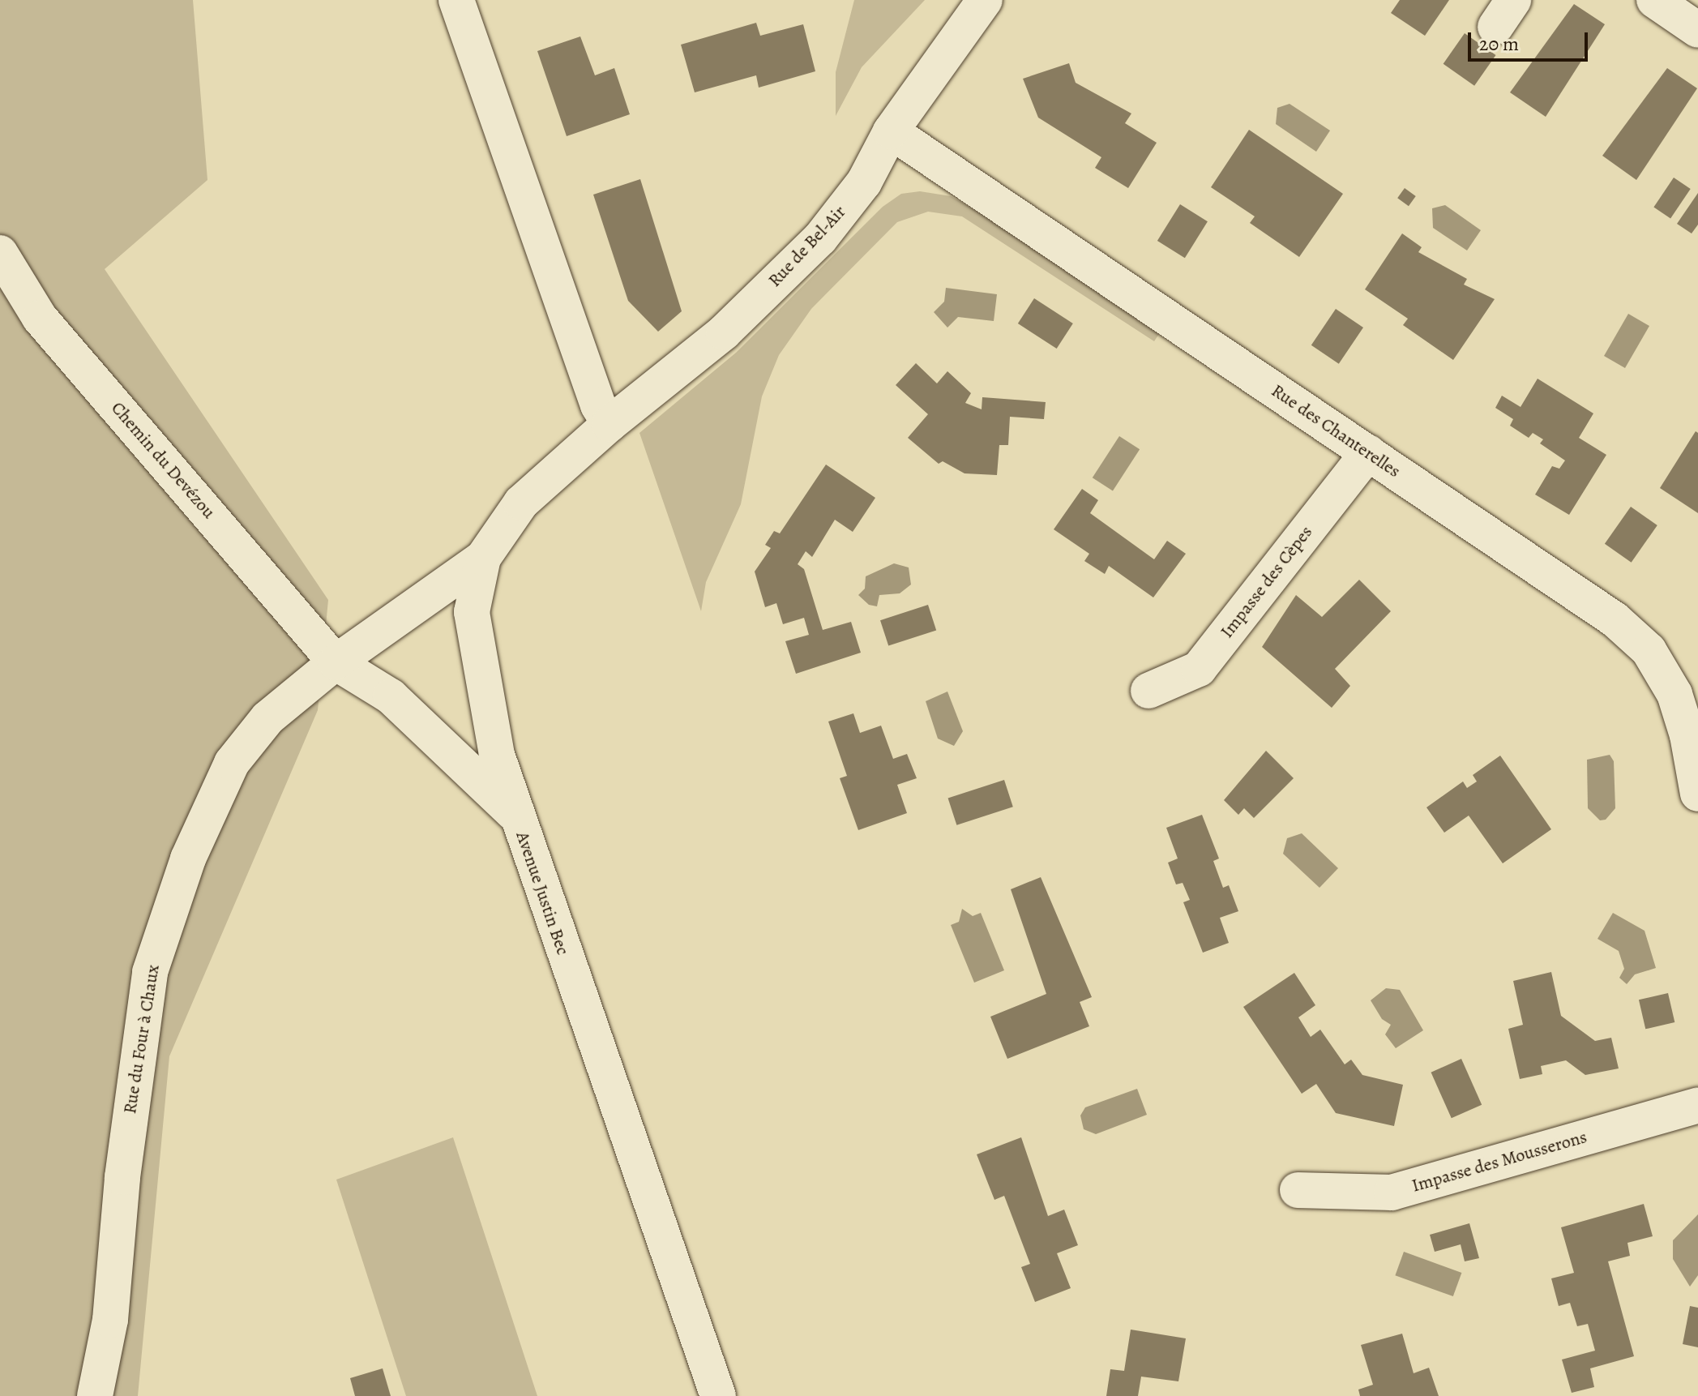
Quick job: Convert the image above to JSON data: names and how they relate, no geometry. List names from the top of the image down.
{
  "streets": {
    "street": [
      "Rue de Bel-Air",
      "Rue des Chanterelles",
      "Chemin du Devézou",
      "Impasse des Cèpes",
      "Avenue Justin Bec",
      "Rue du Four à Chaux",
      "Impasse des Mousserons"
    ]
  },
  "crossings": [
    ["Rue de Bel-Air", "Rue des Chanterelles"],
    ["Rue de Bel-Air", "Avenue Justin Bec"],
    ["Rue des Chanterelles", "Impasse des Cèpes"],
    ["Chemin du Devézou", "Rue du Four à Chaux"],
    ["Avenue Justin Bec", "Rue du Four à Chaux"]
  ],
  "scale_bar": "20 m"
}
